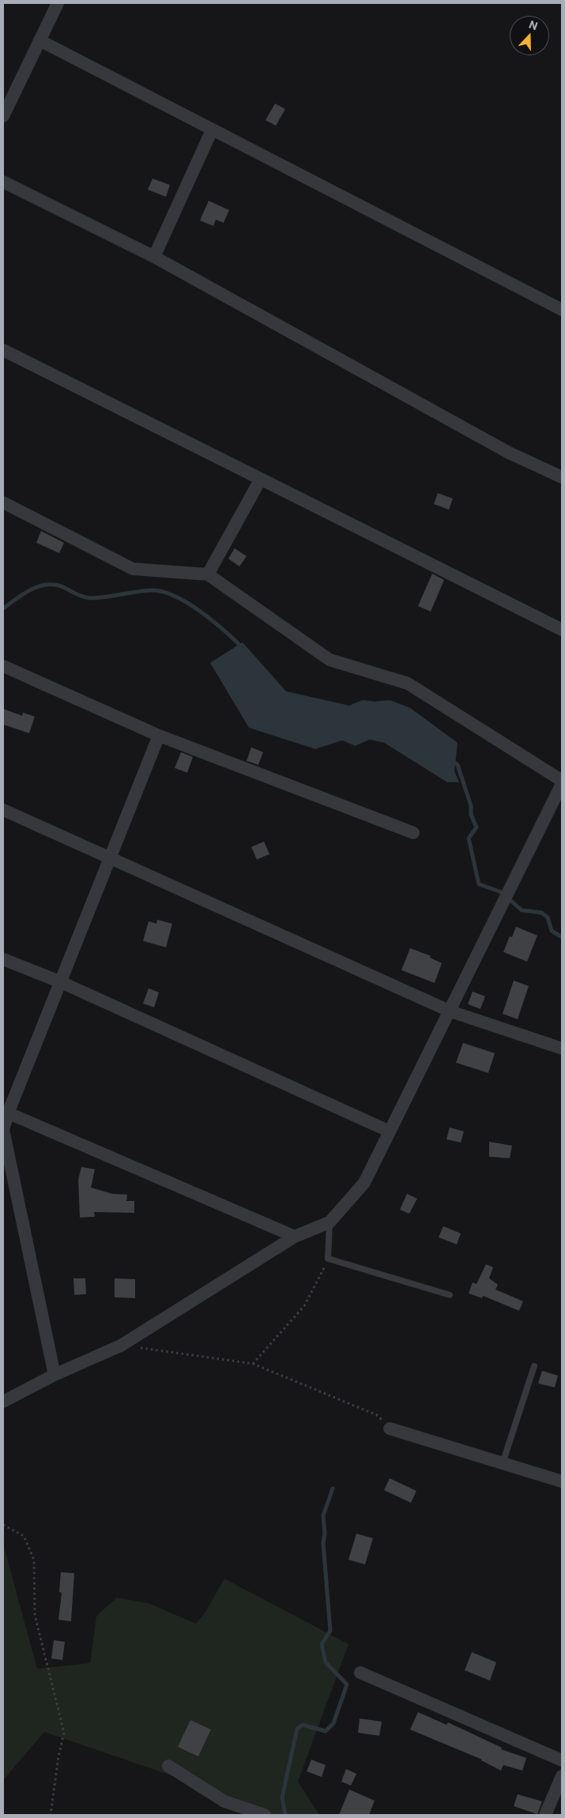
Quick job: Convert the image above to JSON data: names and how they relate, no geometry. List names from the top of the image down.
{
  "north": "top"
}
